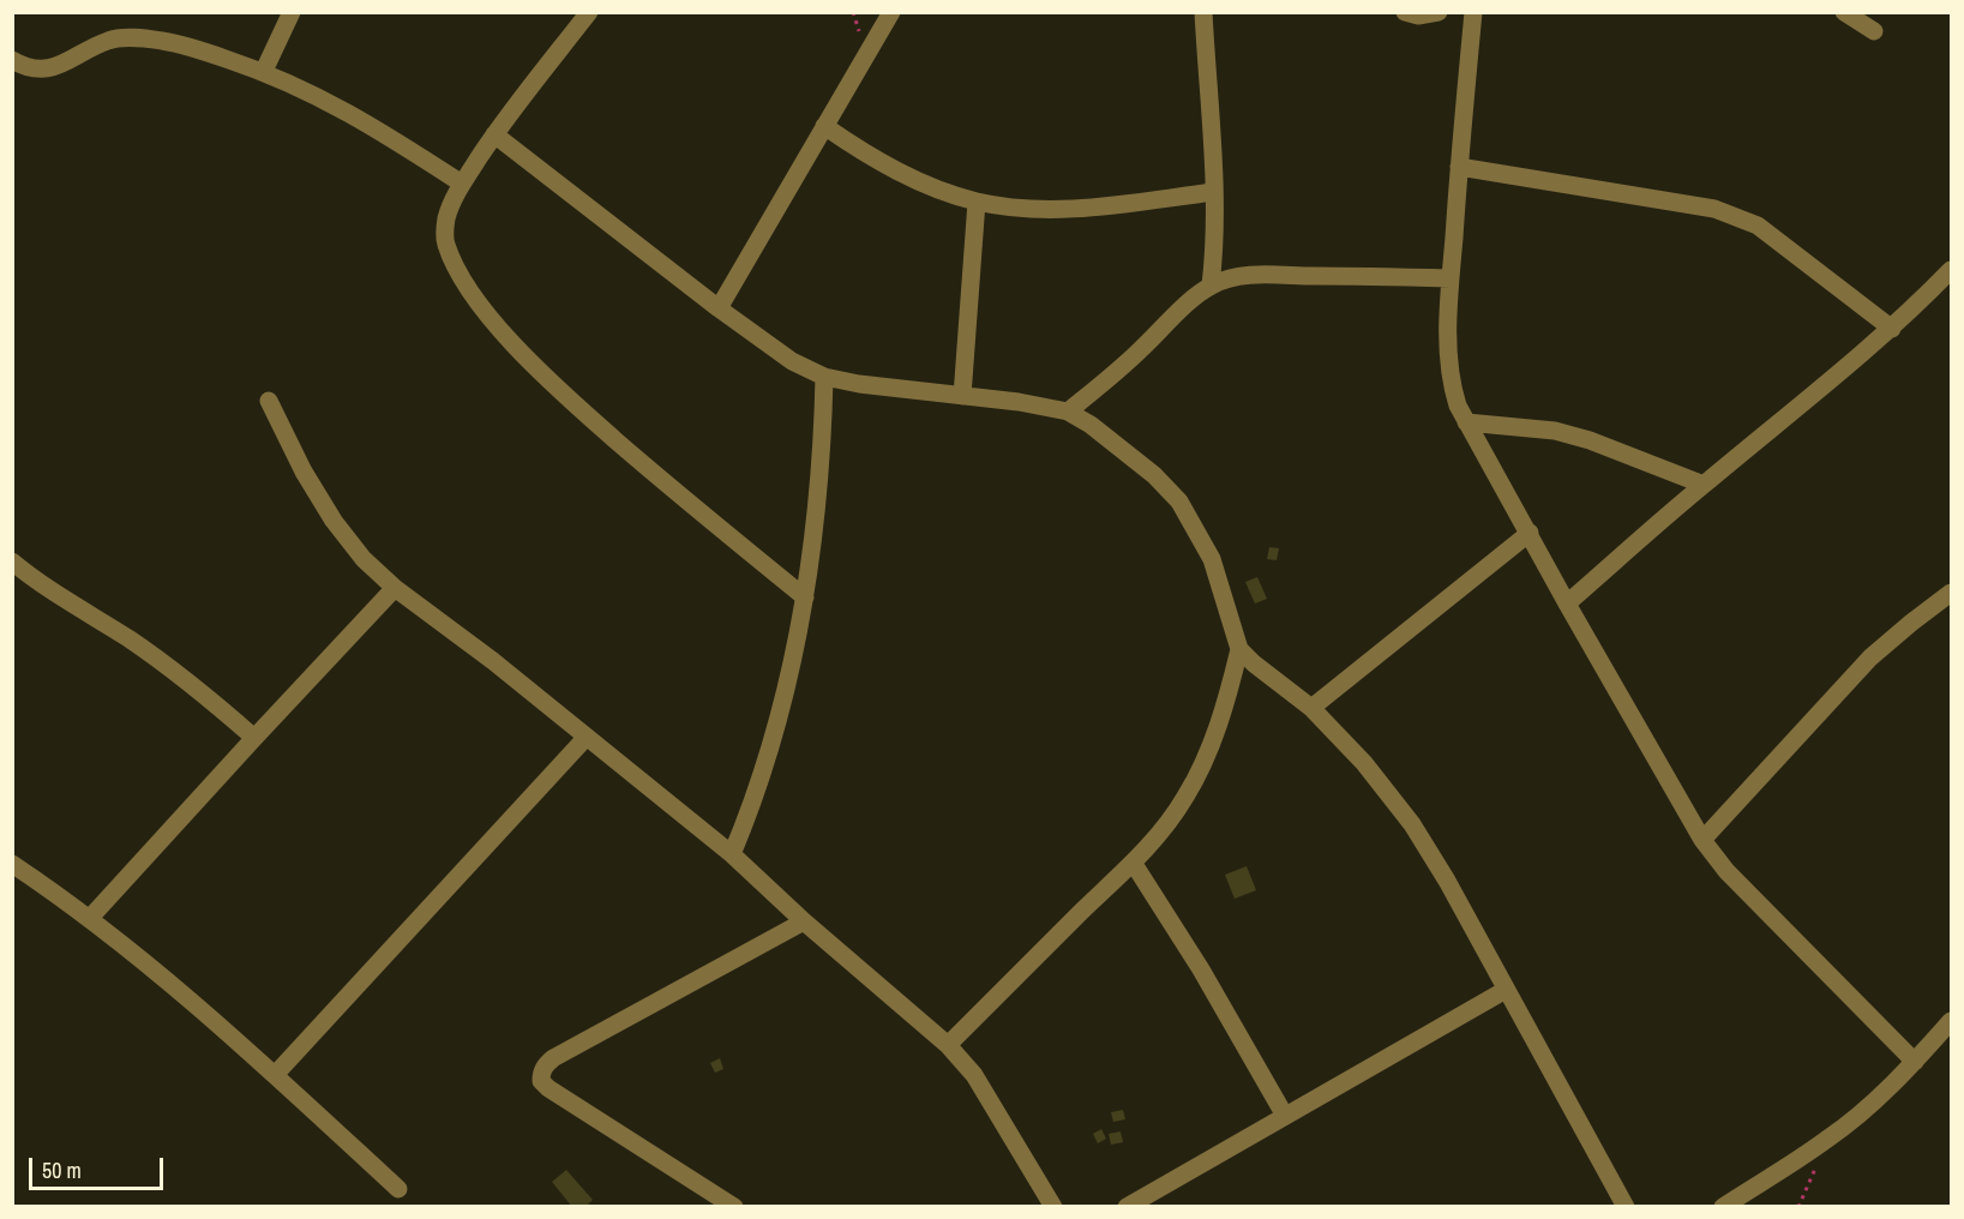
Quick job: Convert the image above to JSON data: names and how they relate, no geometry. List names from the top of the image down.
{
  "scale_bar": "50 m"
}
